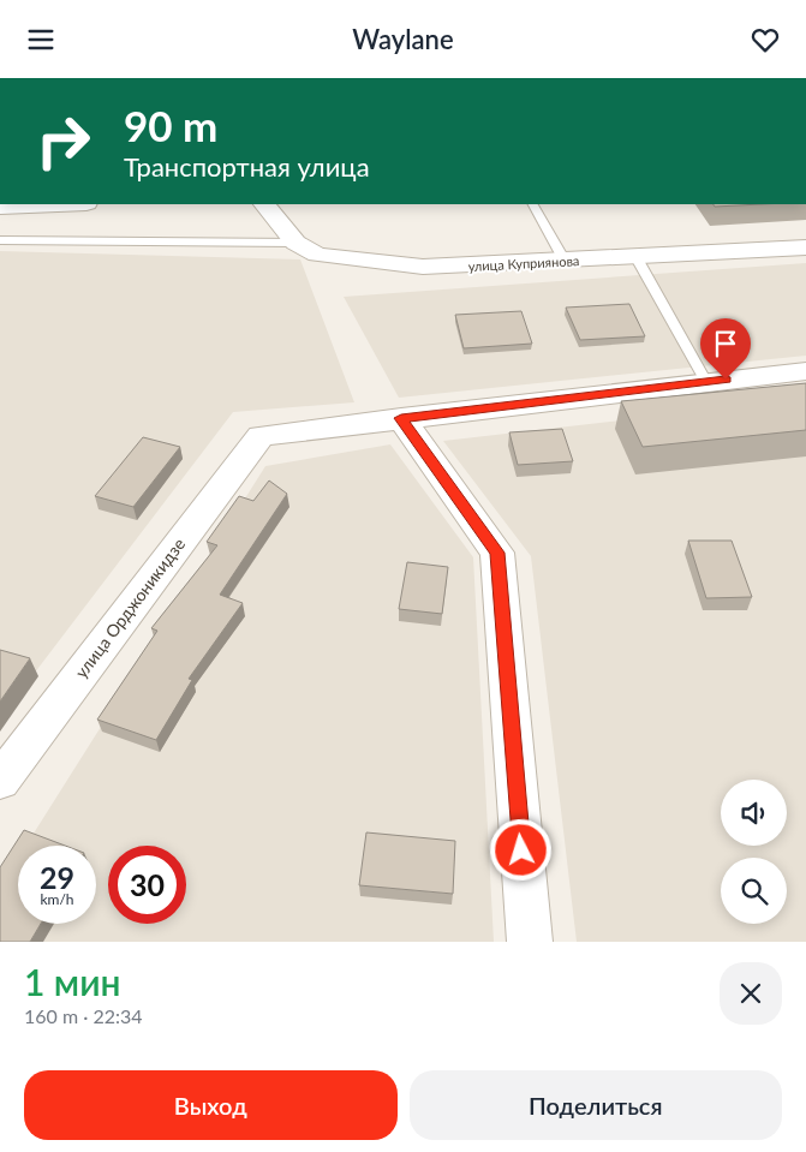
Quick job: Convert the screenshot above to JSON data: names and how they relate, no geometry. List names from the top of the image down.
{
  "streets": {
    "street": ["улица Куприянова", "улица Орджоникидзе"]
  },
  "page": {
    "header": "Waylane",
    "turn": ["90 m", "Транспортная улица"],
    "speed": "29 km/h",
    "limit": "30",
    "heading": ["1 мин", "160 m · 22:34"],
    "buttons": ["Выход", "Поделиться"]
  }
}
